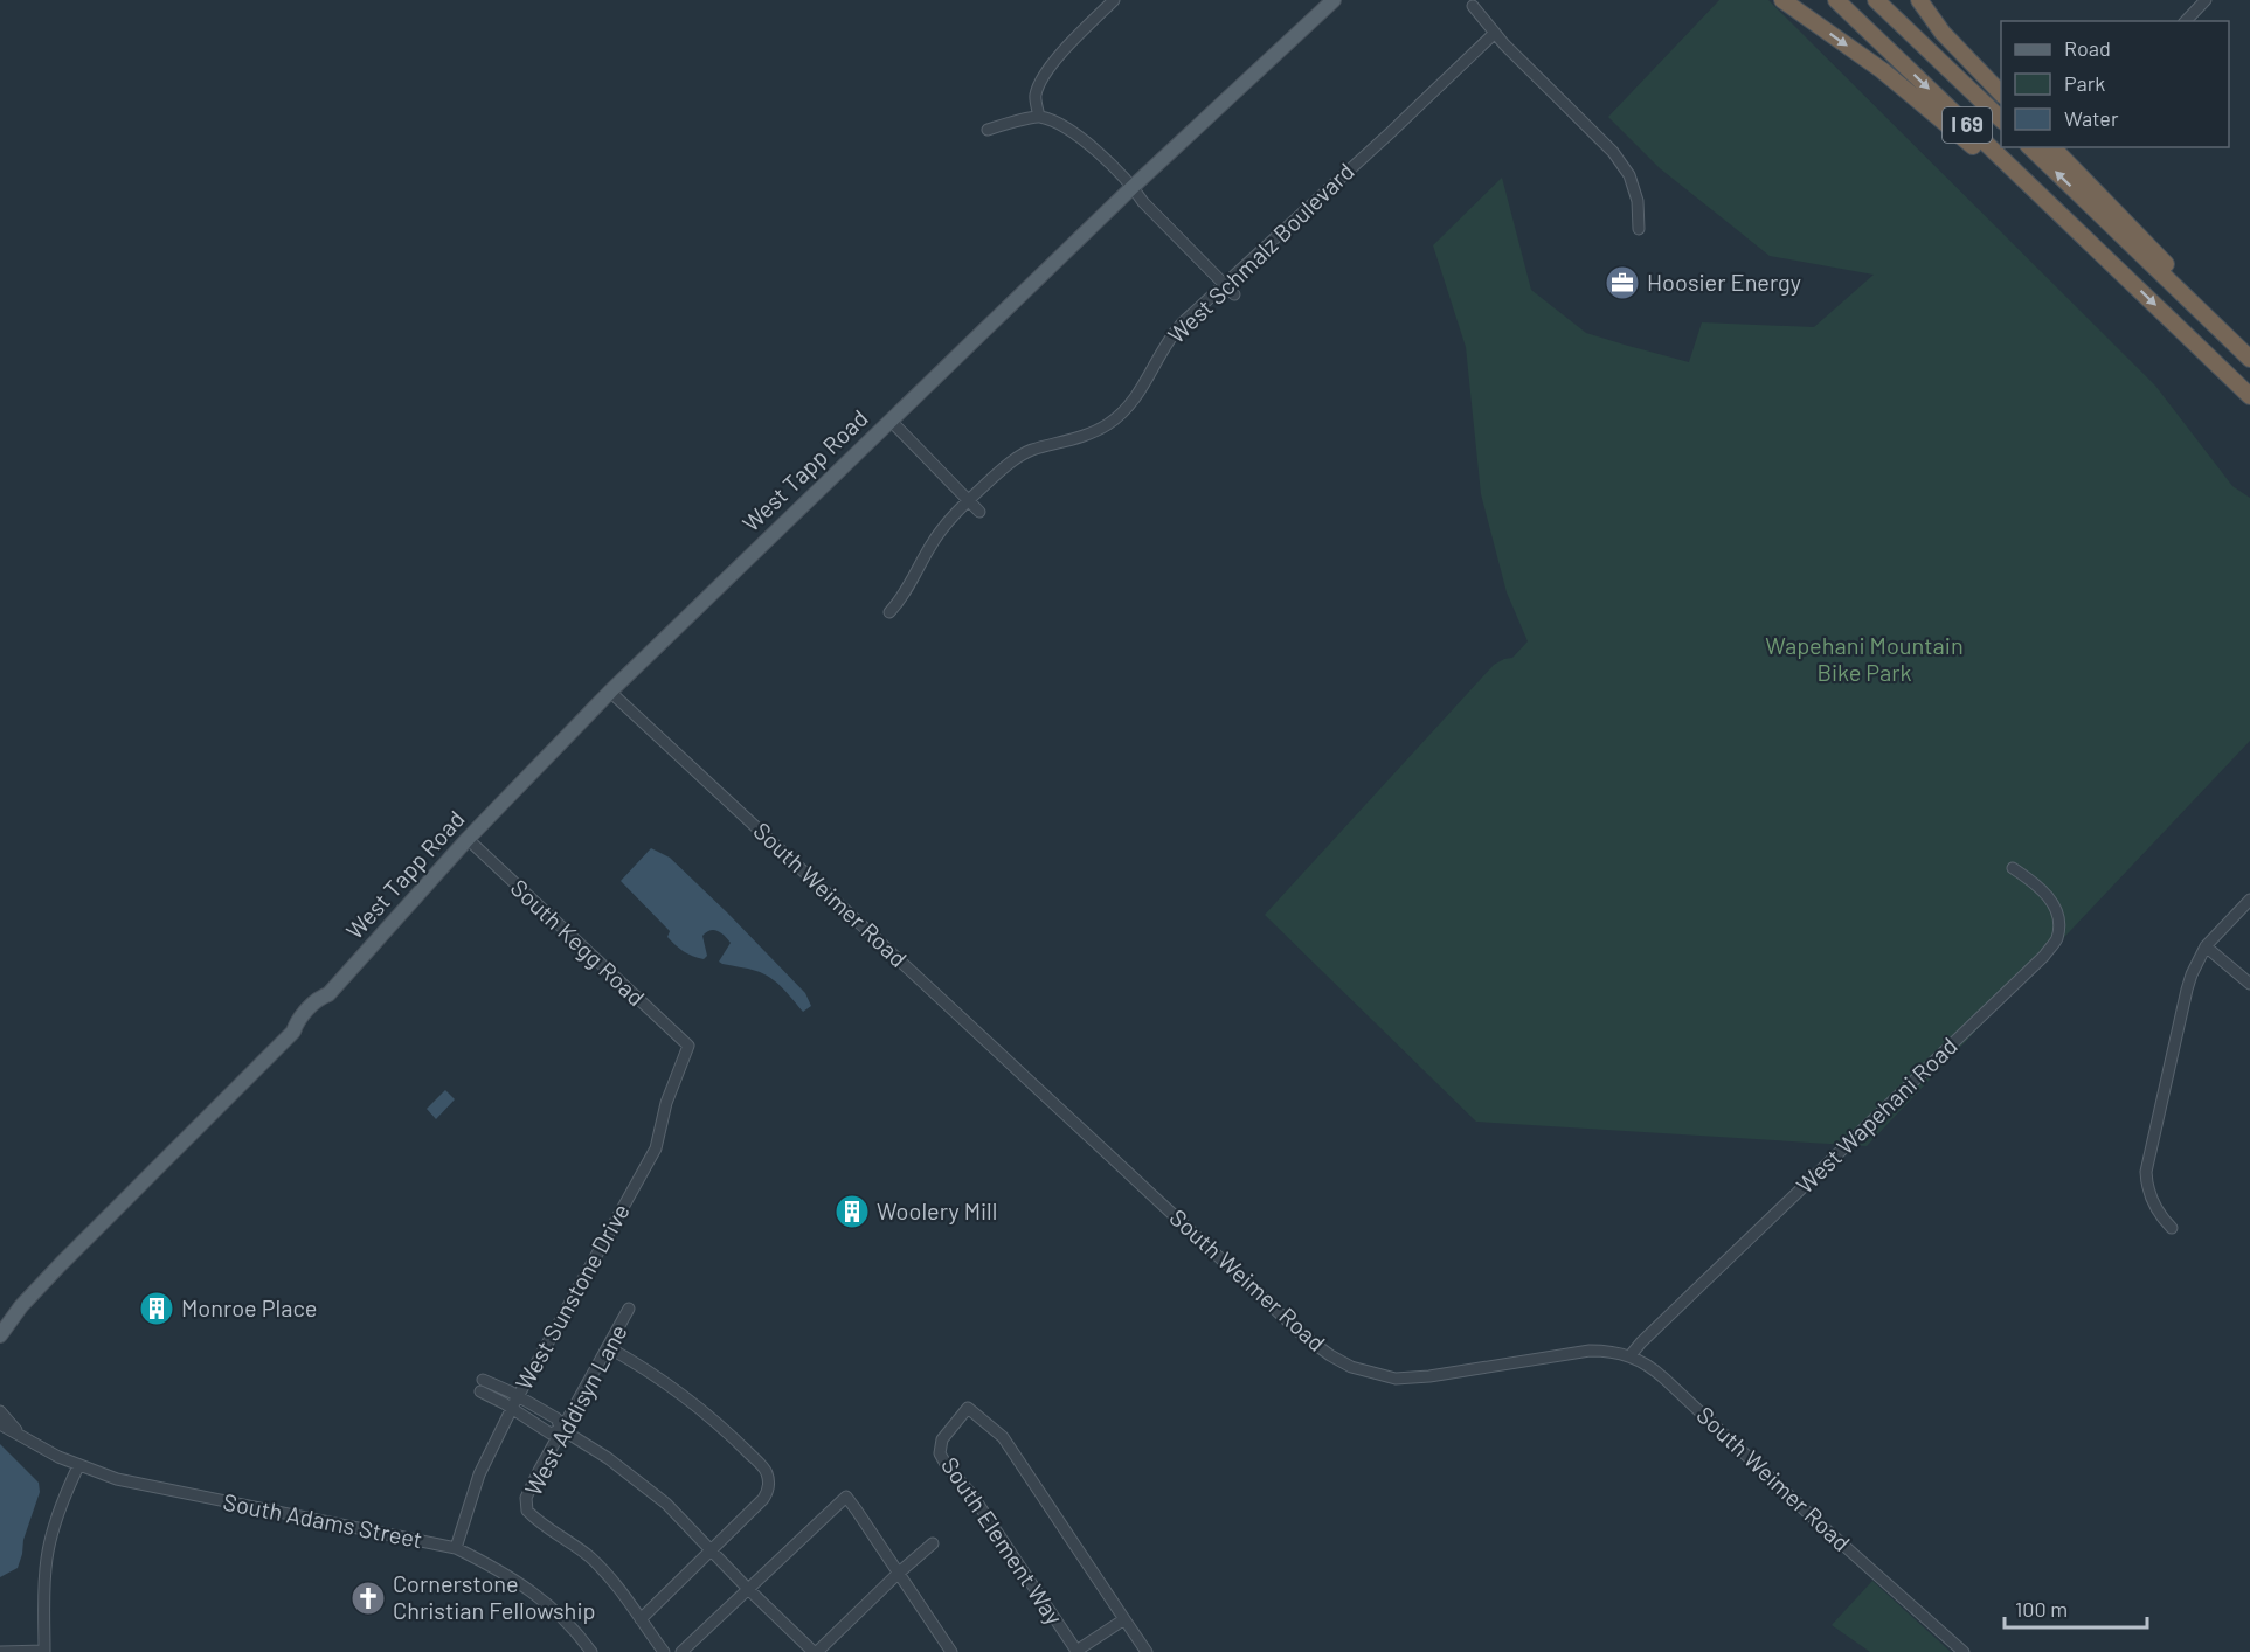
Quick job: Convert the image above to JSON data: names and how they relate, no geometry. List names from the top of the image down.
{
  "streets": {
    "highway": ["I 69"],
    "main road": ["West Tapp Road"],
    "street": [
      "West Schmalz Boulevard",
      "South Weimer Road",
      "South Kegg Road",
      "West Wapehani Road",
      "West Sunstone Drive",
      "West Addisyn Lane",
      "South Adams Street",
      "South Element Way"
    ]
  },
  "crossings": [
    ["West Tapp Road", "South Weimer Road"],
    ["West Tapp Road", "South Kegg Road"],
    ["South Weimer Road", "West Wapehani Road"],
    ["South Kegg Road", "West Sunstone Drive"],
    ["West Sunstone Drive", "South Adams Street"]
  ],
  "parks": ["Wapehani Mountain Bike Park"],
  "places": {
    "office": ["Hoosier Energy"],
    "building": ["Woolery Mill", "Monroe Place"],
    "church": ["Cornerstone Christian Fellowship"]
  },
  "legend": ["Road", "Park", "Water"],
  "scale_bar": "100 m"
}
